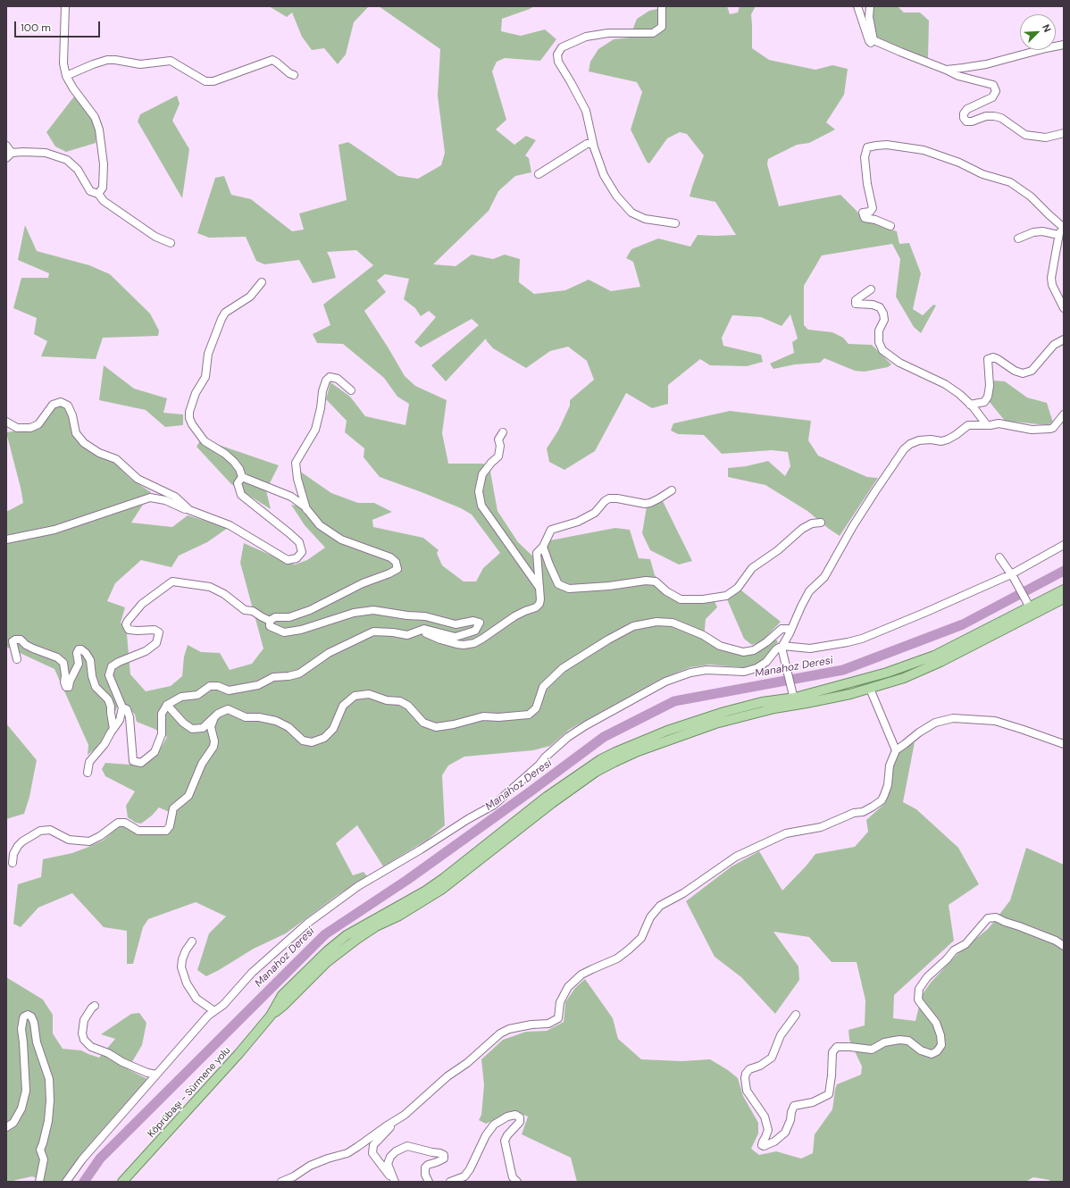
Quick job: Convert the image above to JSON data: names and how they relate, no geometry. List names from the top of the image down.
{
  "streets": {
    "main road": ["Köprübaşı - Sürmene yolu"]
  },
  "water": ["Manahoz Deresi"],
  "scale_bar": "100 m",
  "north": "top right"
}
